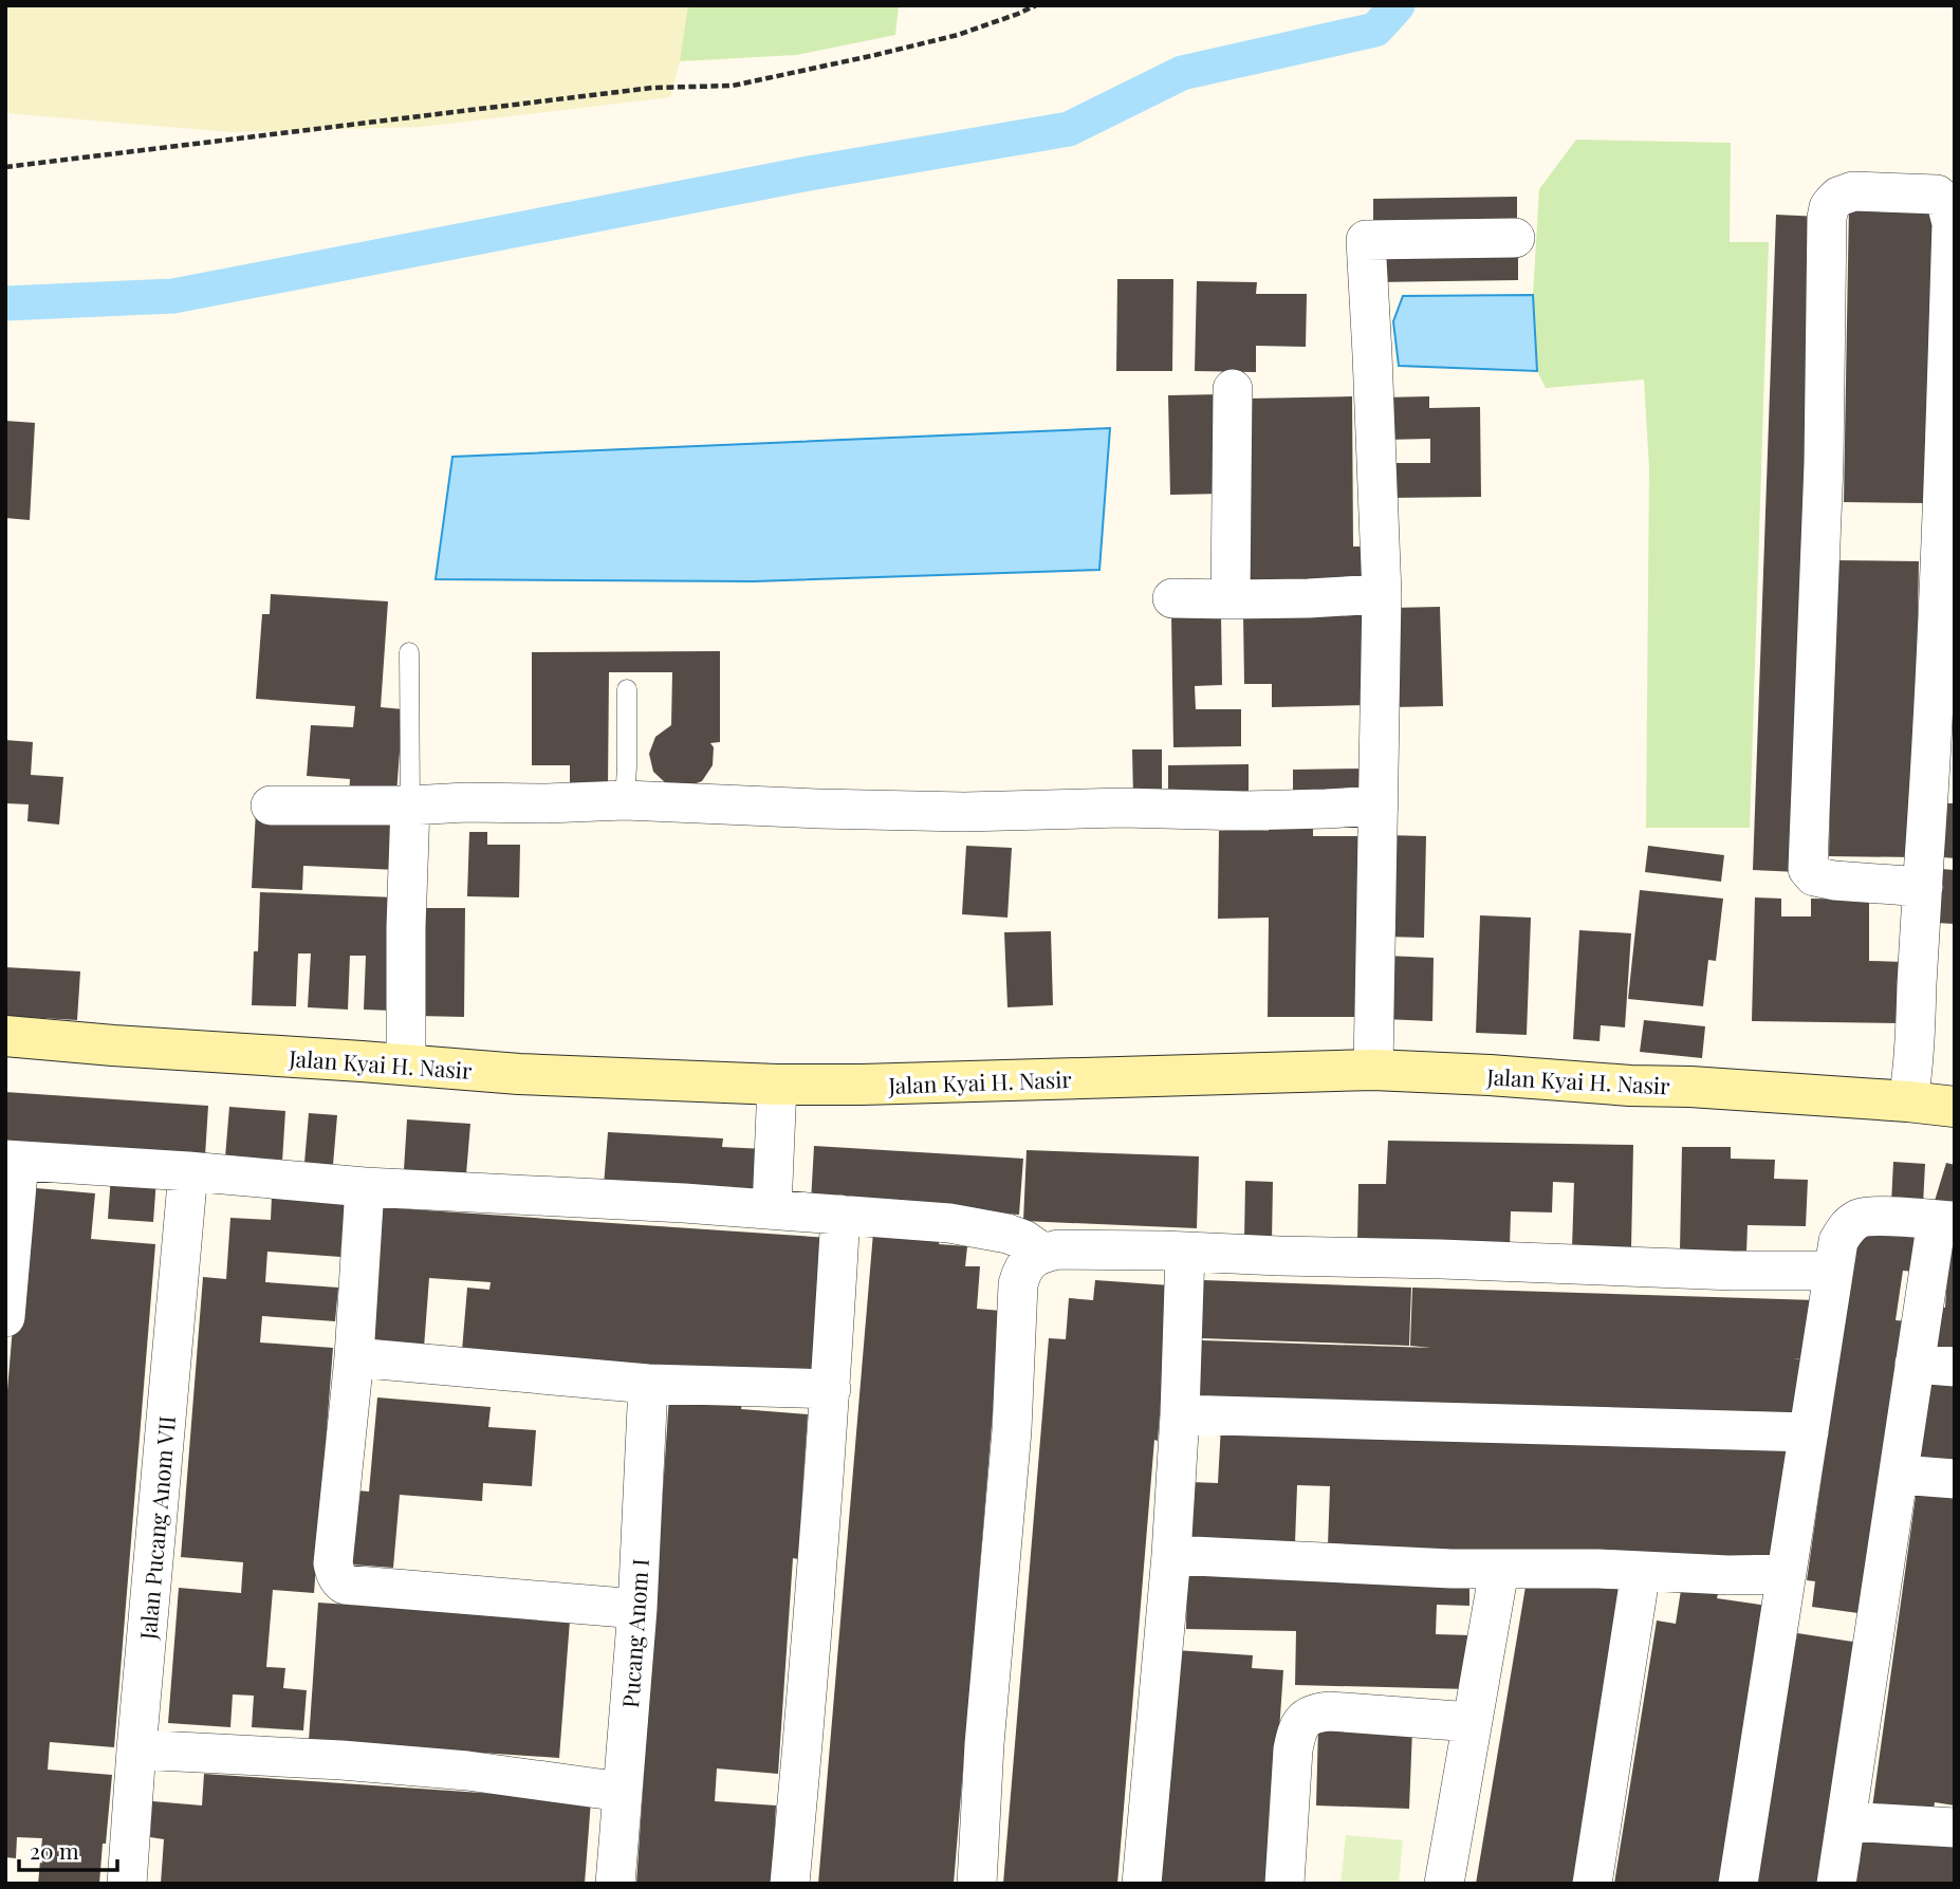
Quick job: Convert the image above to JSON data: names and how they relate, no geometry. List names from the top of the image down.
{
  "streets": {
    "main road": ["Jalan Kyai H. Nasir"],
    "street": ["Jalan Pucang Anom VII", "Pucang Anom I"]
  },
  "scale_bar": "20 m"
}
